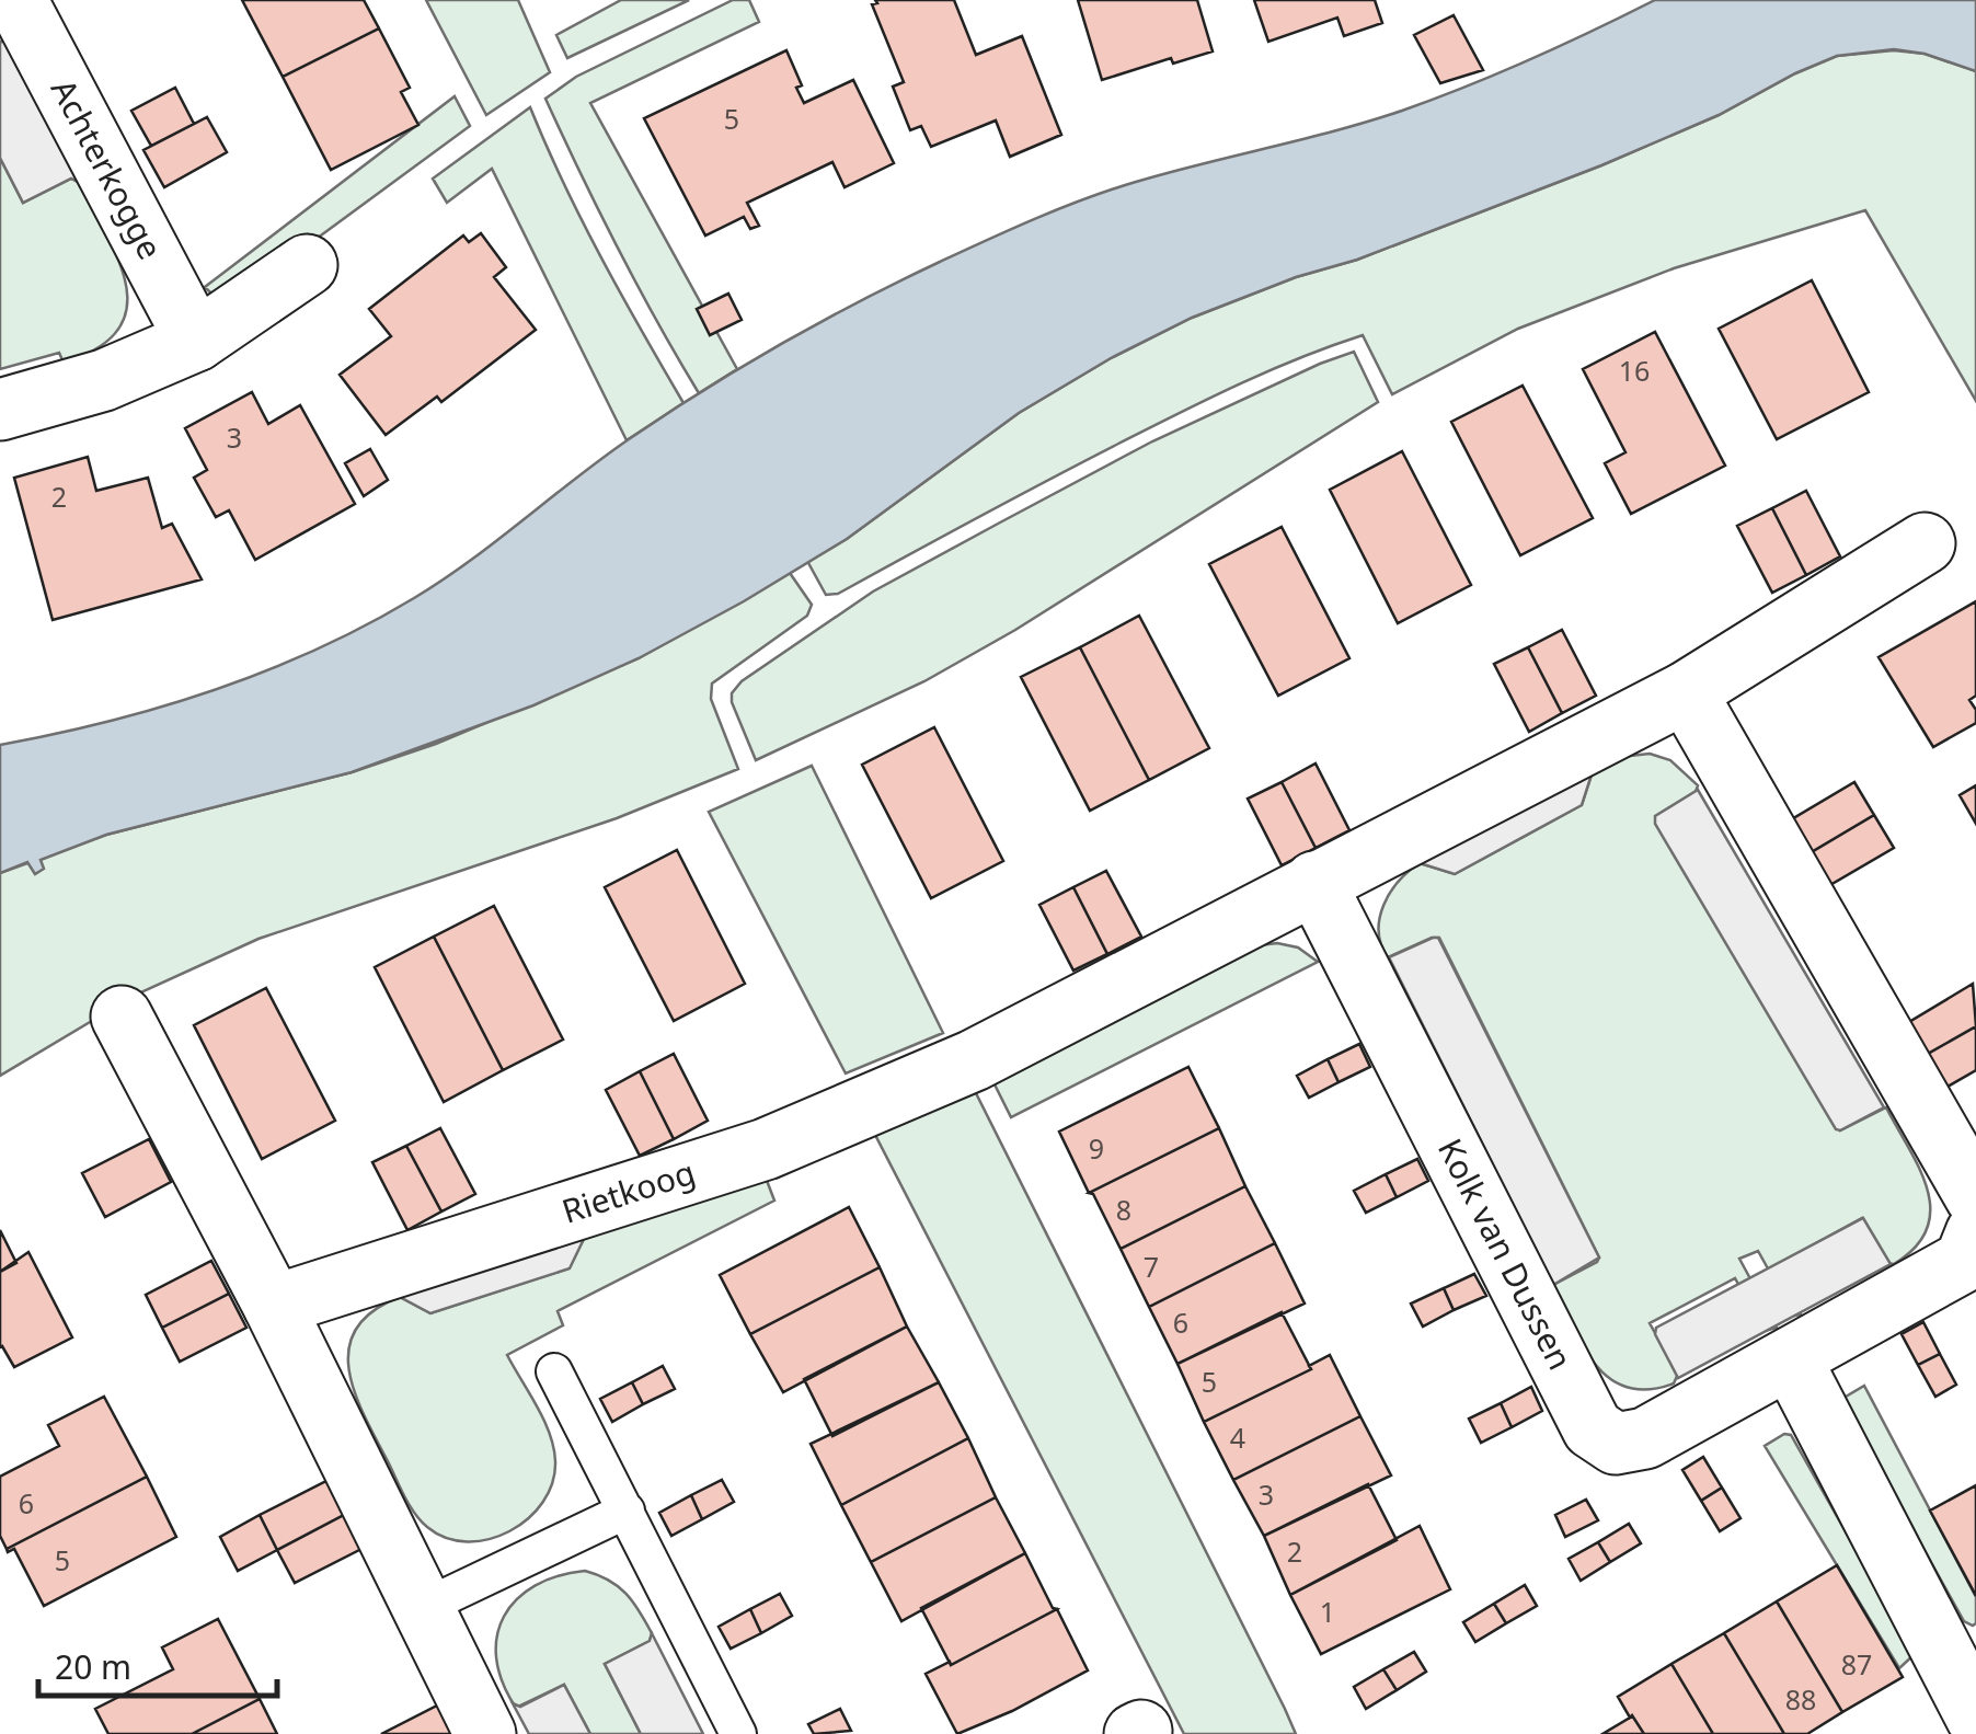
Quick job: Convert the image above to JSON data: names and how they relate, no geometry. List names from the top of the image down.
{
  "streets": {
    "street": ["Achterkogge", "Rietkoog", "Kolk van Dussen"]
  },
  "crossings": [
    ["Rietkoog", "Kolk van Dussen"]
  ],
  "house_numbers": [
    "5",
    "16",
    "3",
    "2",
    "9",
    "8",
    "7",
    "6",
    "5",
    "4",
    "3",
    "6",
    "2",
    "5",
    "1",
    "87",
    "88"
  ],
  "scale_bar": "20 m"
}
